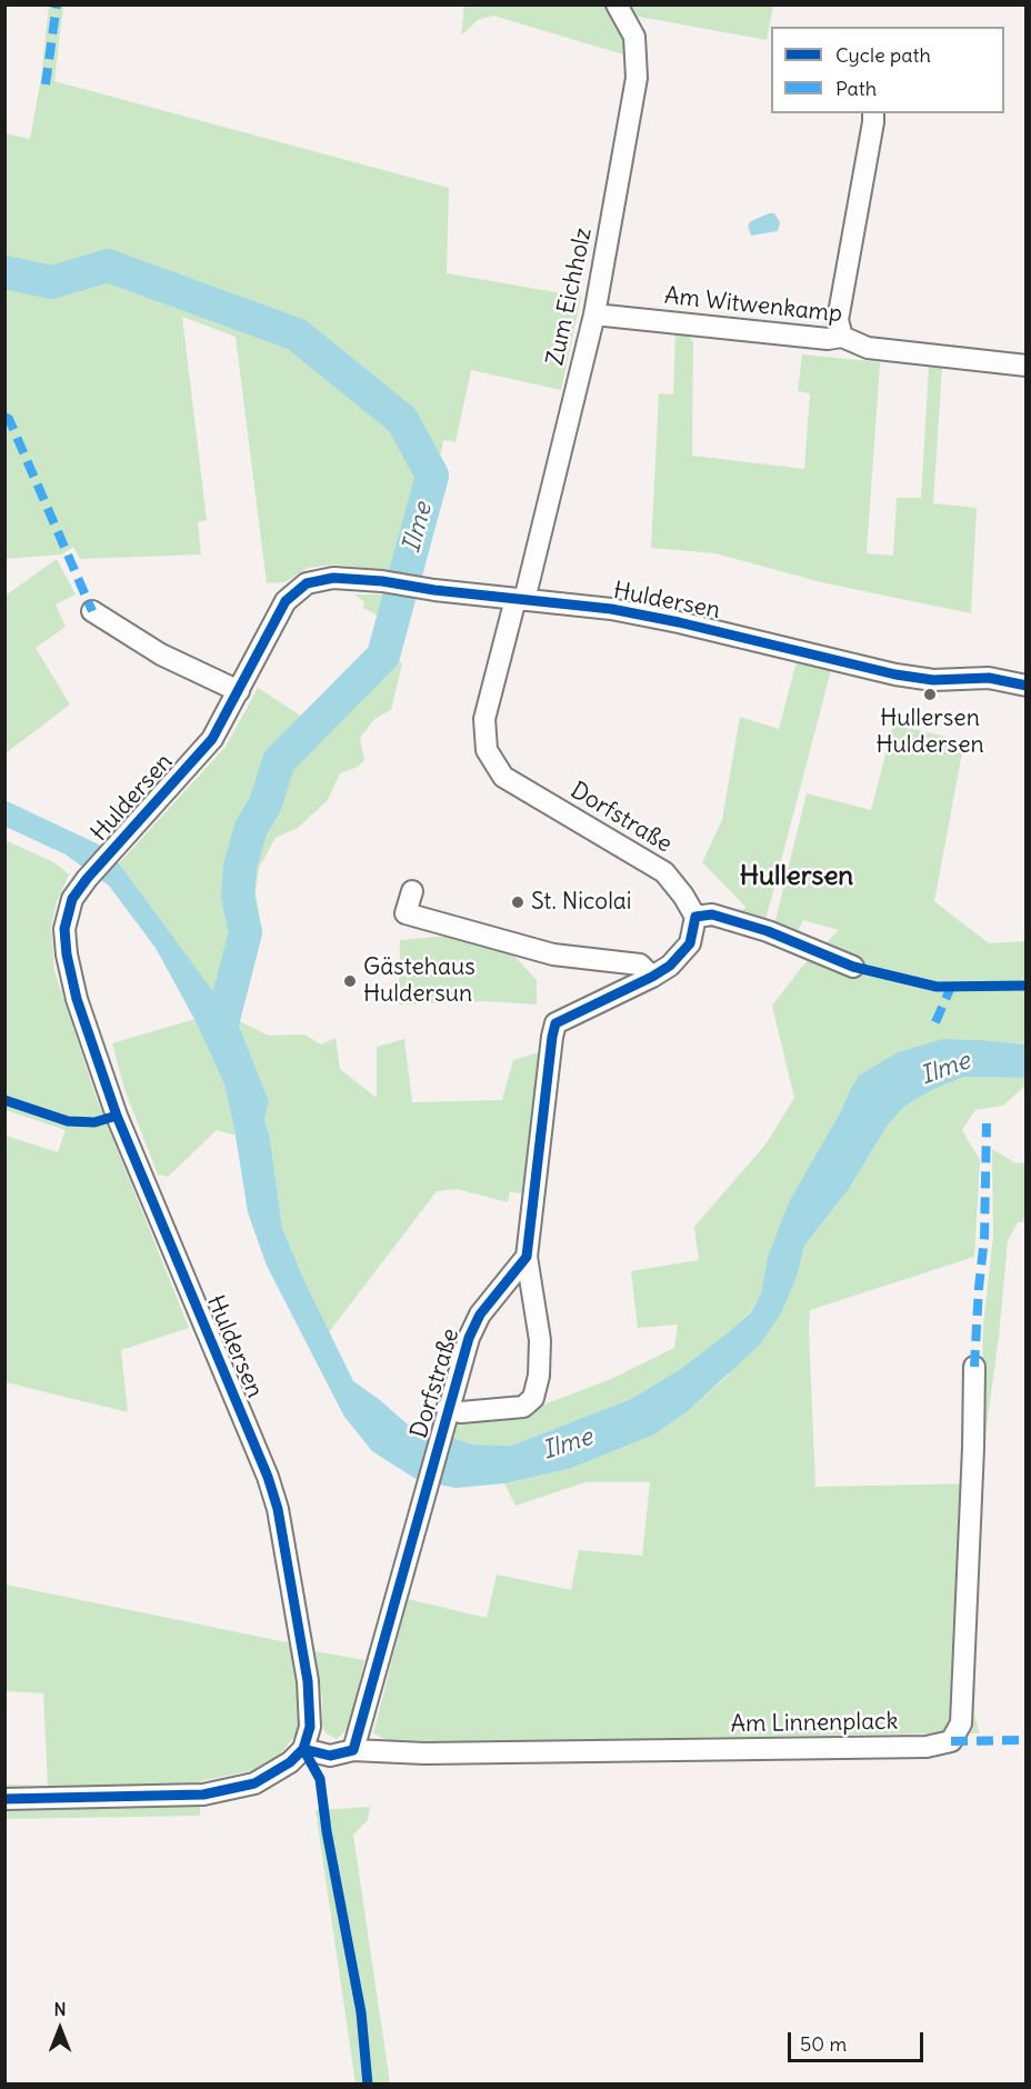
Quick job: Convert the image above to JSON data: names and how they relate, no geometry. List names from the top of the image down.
{
  "streets": {
    "street": [
      "Zum Eichholz",
      "Am Witwenkamp",
      "Huldersen",
      "Dorfstraße",
      "Am Linnenplack"
    ]
  },
  "crossings": [
    ["Zum Eichholz", "Am Witwenkamp"],
    ["Zum Eichholz", "Huldersen"],
    ["Zum Eichholz", "Dorfstraße"],
    ["Huldersen", "Dorfstraße"],
    ["Huldersen", "Am Linnenplack"],
    ["Dorfstraße", "Am Linnenplack"]
  ],
  "districts": ["Hullersen"],
  "water": ["Ilme"],
  "places": ["Hullersen Huldersen", "St. Nicolai", "Gästehaus Huldersun"],
  "legend": ["Cycle path", "Path"],
  "scale_bar": "50 m",
  "north": "top"
}
